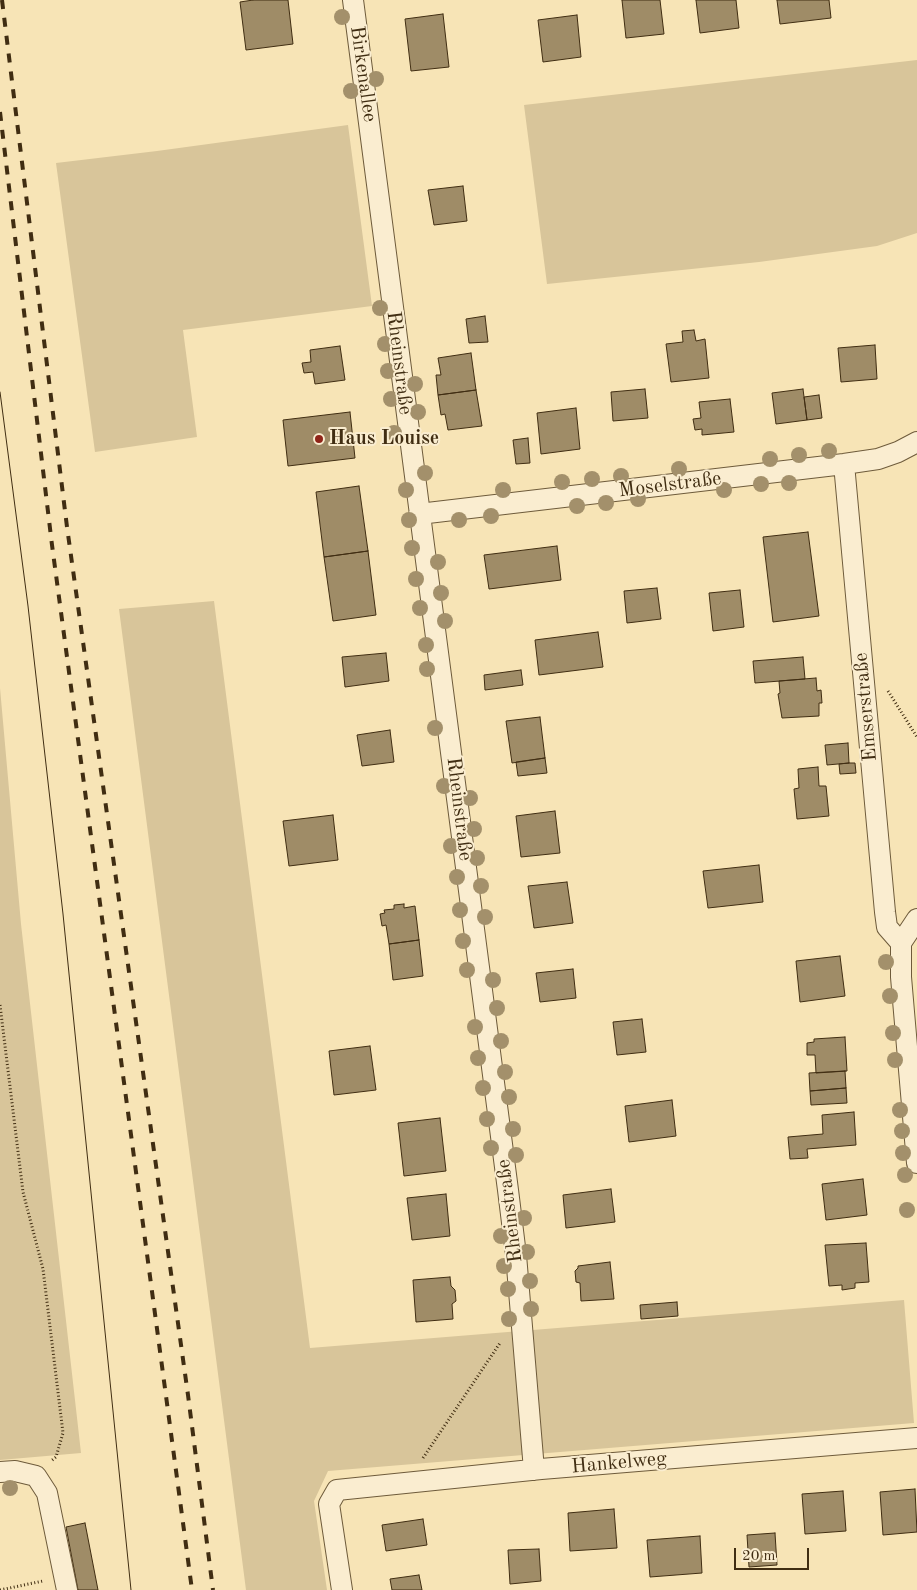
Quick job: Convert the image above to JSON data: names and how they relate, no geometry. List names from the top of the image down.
{
  "streets": {
    "street": [
      "Birkenallee",
      "Rheinstraße",
      "Moselstraße",
      "Emserstraße",
      "Hankelweg"
    ]
  },
  "crossings": [
    ["Birkenallee", "Rheinstraße"],
    ["Rheinstraße", "Moselstraße"],
    ["Rheinstraße", "Hankelweg"],
    ["Moselstraße", "Emserstraße"]
  ],
  "places": ["Haus Louise"],
  "scale_bar": "20 m"
}
